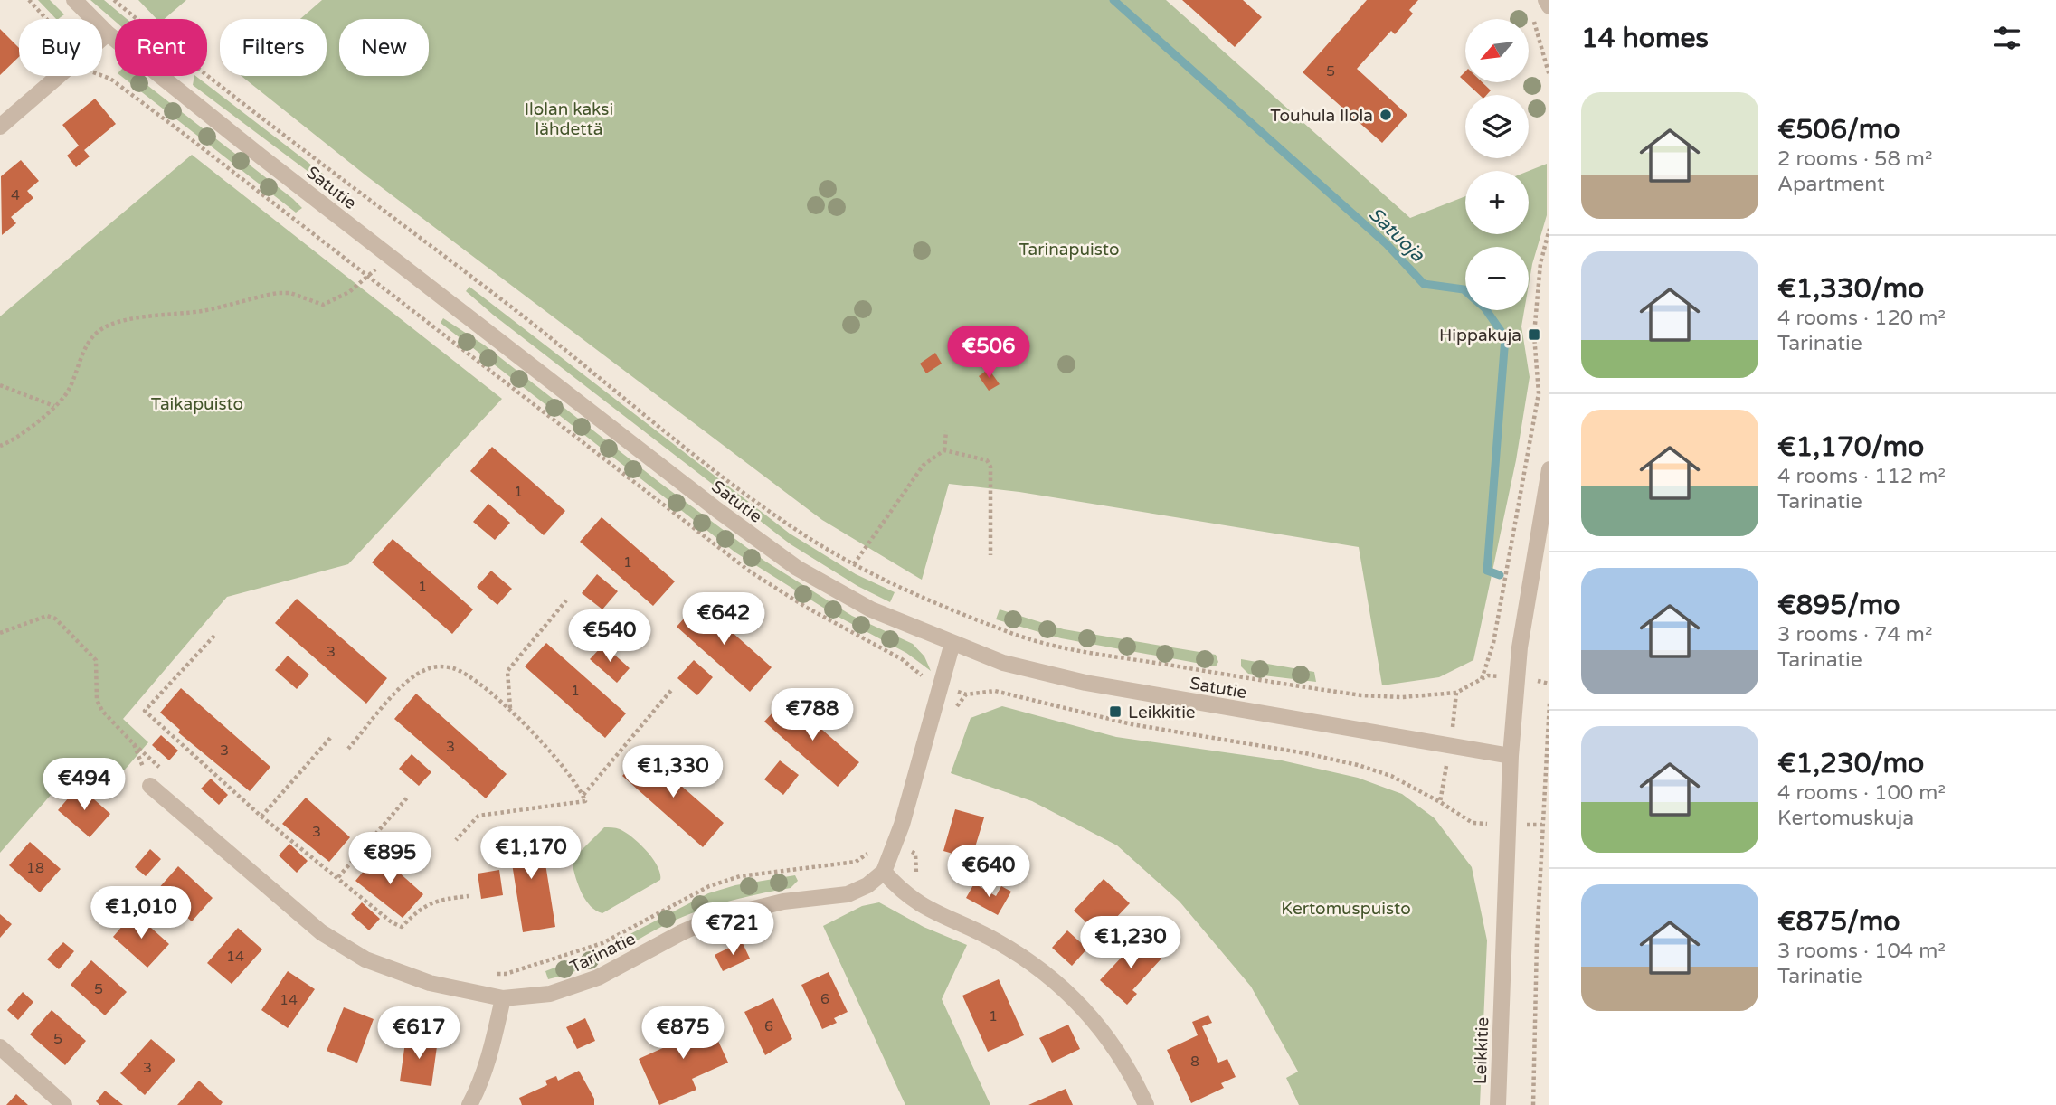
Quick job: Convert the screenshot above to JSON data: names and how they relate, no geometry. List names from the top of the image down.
{
  "streets": {
    "street": ["Satutie", "Tarinatie", "Leikkitie"]
  },
  "crossings": [
    ["Satutie", "Leikkitie"]
  ],
  "water": ["Satuoja"],
  "parks": [
    "Ilolan kaksi lähdettä",
    "Tarinapuisto",
    "Taikapuisto",
    "Kertomuspuisto"
  ],
  "places": {
    "other": ["Touhula Ilola"],
    "transit": ["Hippakuja", "Leikkitie"]
  },
  "house_numbers": [
    "5",
    "4",
    "1",
    "1",
    "1",
    "3",
    "1",
    "3",
    "3",
    "3",
    "18",
    "14",
    "5",
    "6",
    "14",
    "1",
    "6",
    "5",
    "8",
    "3"
  ],
  "north": "bottom left",
  "page": {
    "heading": "14 homes",
    "map_buttons": ["+", "−"],
    "chip": [
      "Buy",
      "Rent",
      "Filters",
      "New"
    ],
    "list": [
      {
        "name": "€506/mo",
        "note": "2 rooms · 58 m² · Apartment"
      },
      {
        "name": "€1,330/mo",
        "note": "4 rooms · 120 m² · Tarinatie"
      },
      {
        "name": "€1,170/mo",
        "note": "4 rooms · 112 m² · Tarinatie"
      },
      {
        "name": "€895/mo",
        "note": "3 rooms · 74 m² · Tarinatie"
      },
      {
        "name": "€1,230/mo",
        "note": "4 rooms · 100 m² · Kertomuskuja"
      },
      {
        "name": "€875/mo",
        "note": "3 rooms · 104 m² · Tarinatie"
      }
    ],
    "price": [
      "€506",
      "€642",
      "€540",
      "€788",
      "€1,330",
      "€494",
      "€1,170",
      "€895",
      "€640",
      "€1,010",
      "€721",
      "€1,230",
      "€617",
      "€875"
    ]
  }
}
